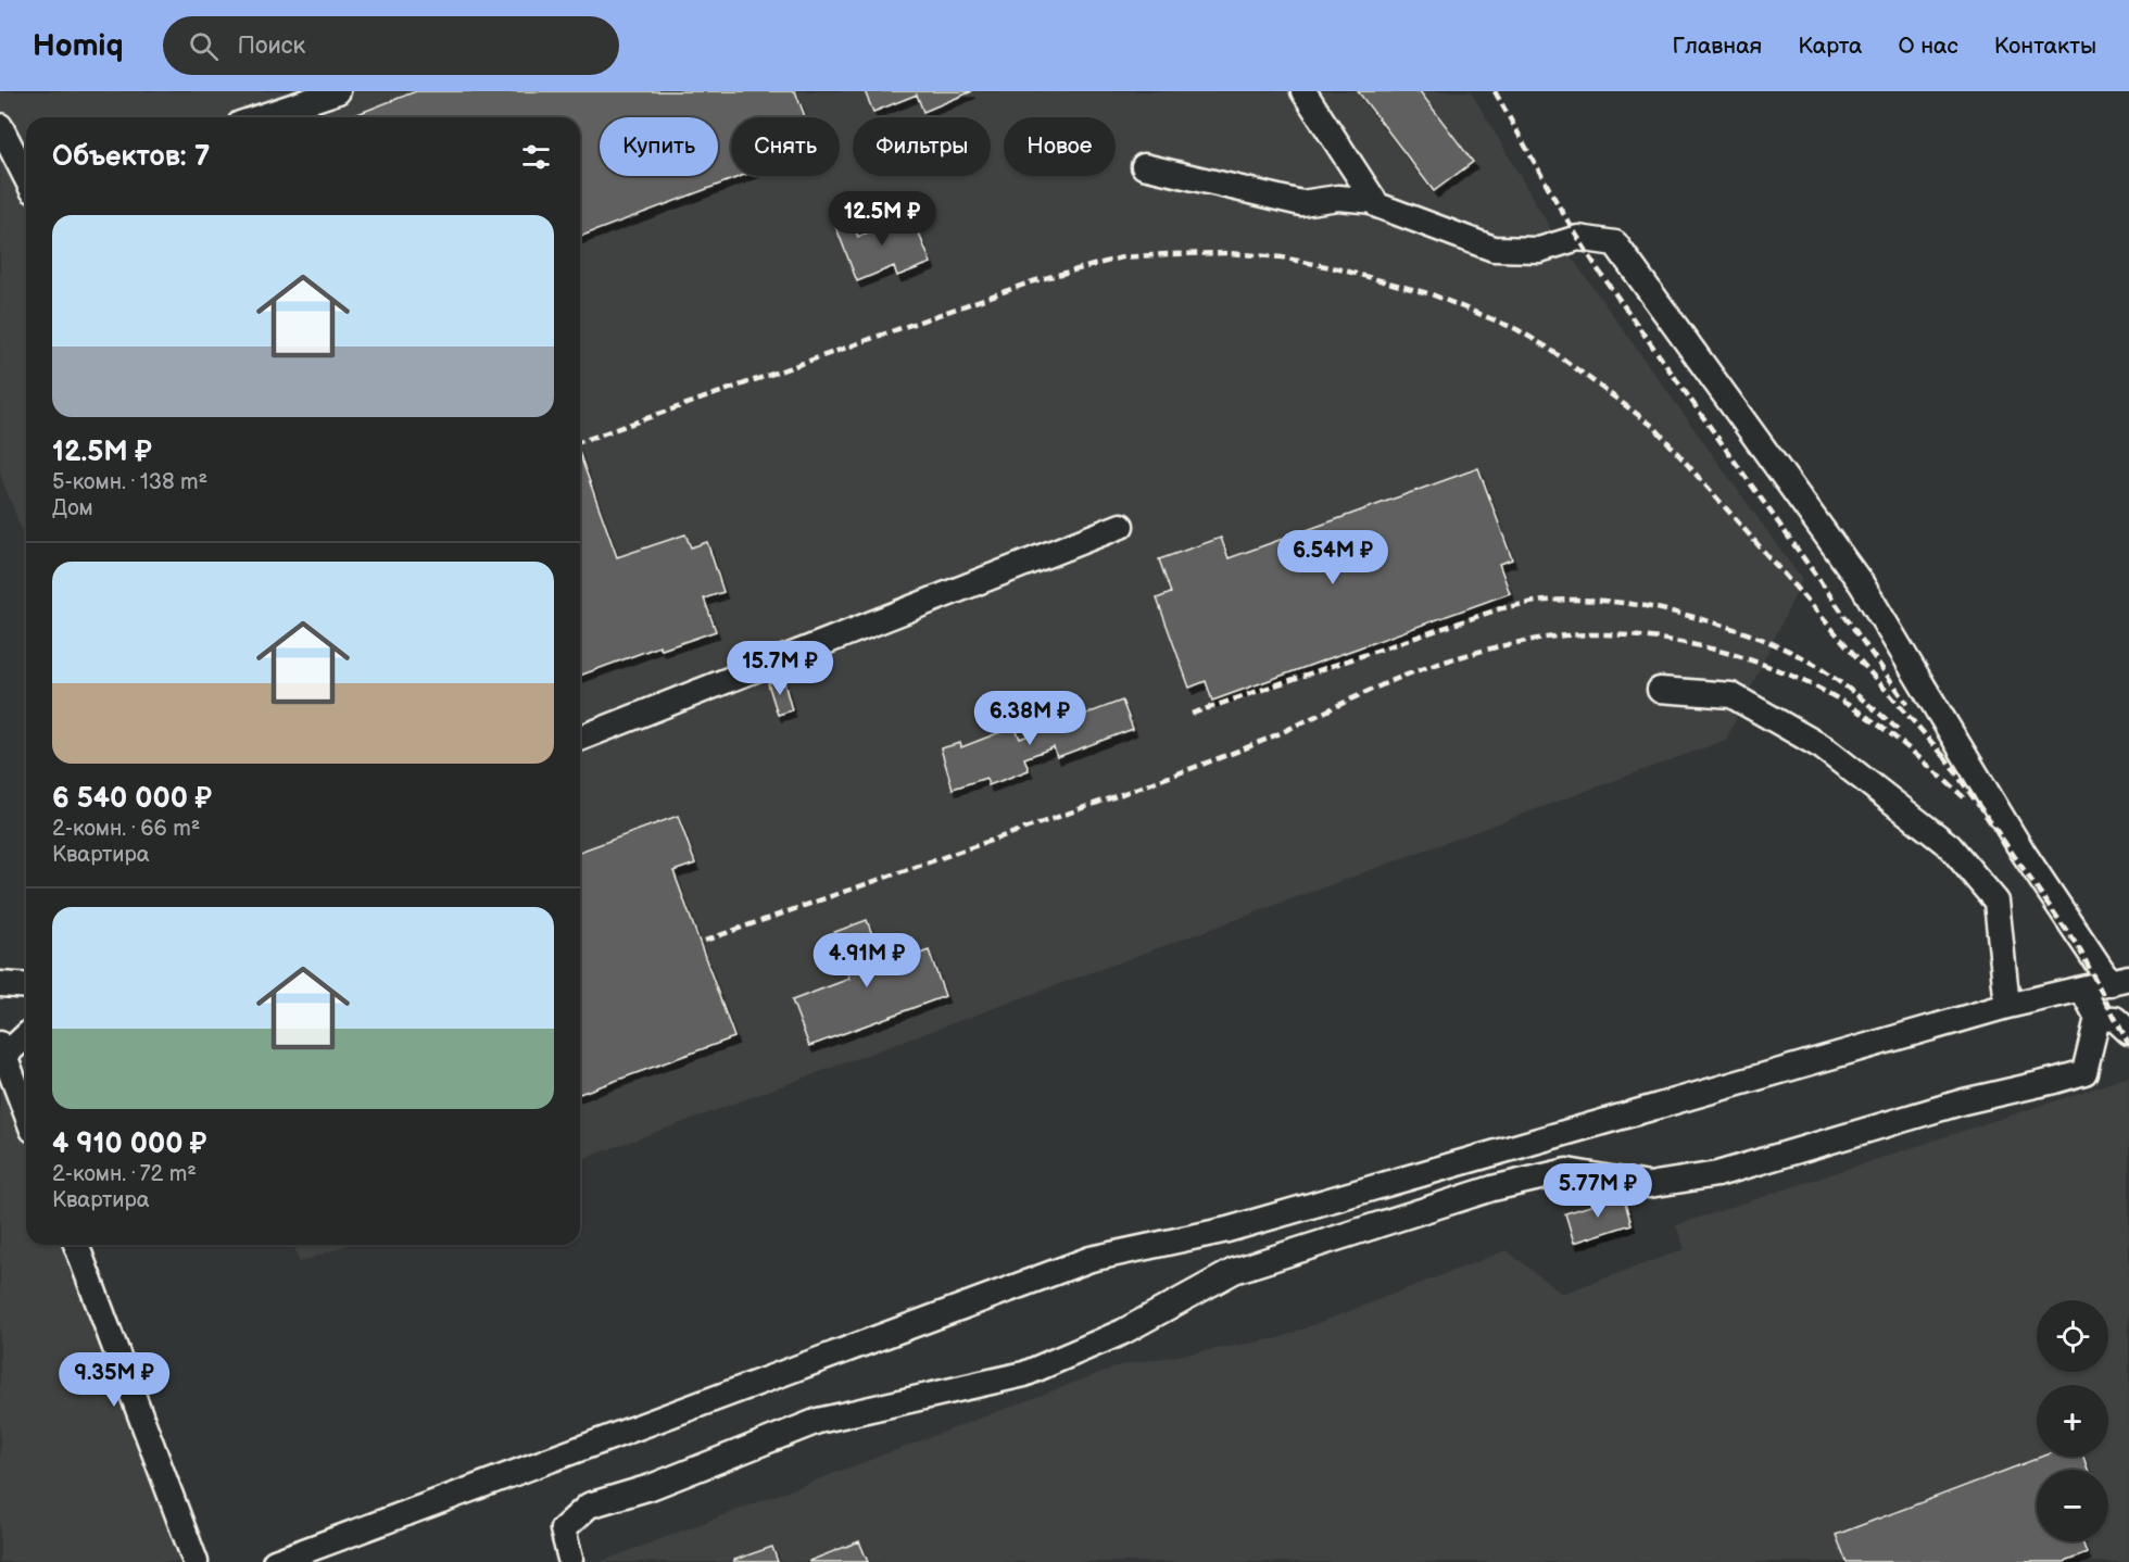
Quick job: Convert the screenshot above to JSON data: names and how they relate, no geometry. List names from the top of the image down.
{
  "page": {
    "header": "Homiq",
    "search": "Поиск",
    "nav": [
      "Главная",
      "Карта",
      "О нас",
      "Контакты"
    ],
    "chip": [
      "Купить",
      "Снять",
      "Фильтры",
      "Новое"
    ],
    "heading": "Объектов: 7",
    "price": [
      "12.5M ₽",
      "6.54M ₽",
      "15.7M ₽",
      "6.38M ₽",
      "4.91M ₽",
      "5.77M ₽",
      "9.35M ₽"
    ],
    "list": [
      {
        "name": "12.5M ₽",
        "note": "5-комн. · 138 m² · Дом"
      },
      {
        "name": "6 540 000 ₽",
        "note": "2-комн. · 66 m² · Квартира"
      },
      {
        "name": "4 910 000 ₽",
        "note": "2-комн. · 72 m² · Квартира"
      }
    ],
    "map_buttons": ["+", "−"]
  }
}
